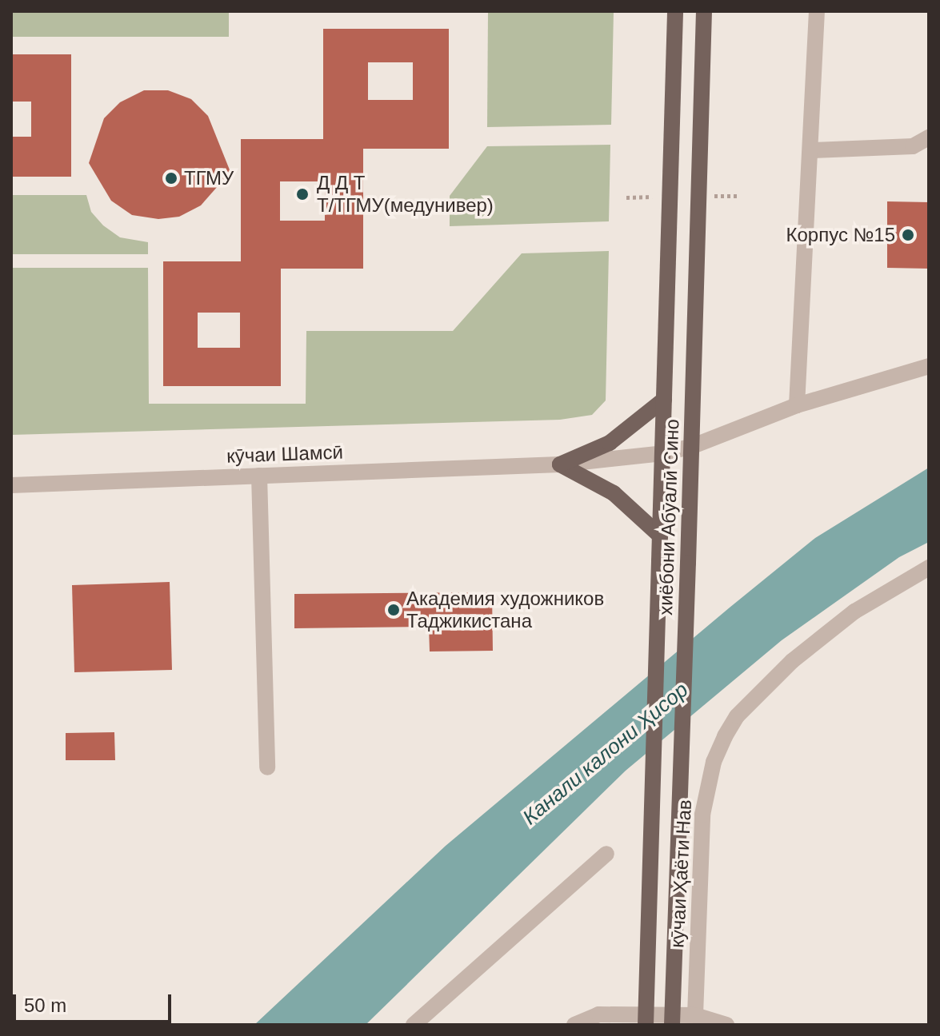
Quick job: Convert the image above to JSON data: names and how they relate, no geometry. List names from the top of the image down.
{
  "streets": {
    "main road": ["хиёбони Абӯалӣ Сино"],
    "street": ["кӯчаи Шамсӣ", "кӯчаи Ҳаёти Нав"]
  },
  "crossings": [
    ["кӯчаи Шамсӣ", "хиёбони Абӯалӣ Сино"]
  ],
  "water": ["Канали калони Ҳисор"],
  "places": [
    "ТГМУ",
    "Д Д Т Т/ТГМУ(медунивер)",
    "Корпус №15",
    "Академия художников Таджикистана"
  ],
  "scale_bar": "50 m"
}
